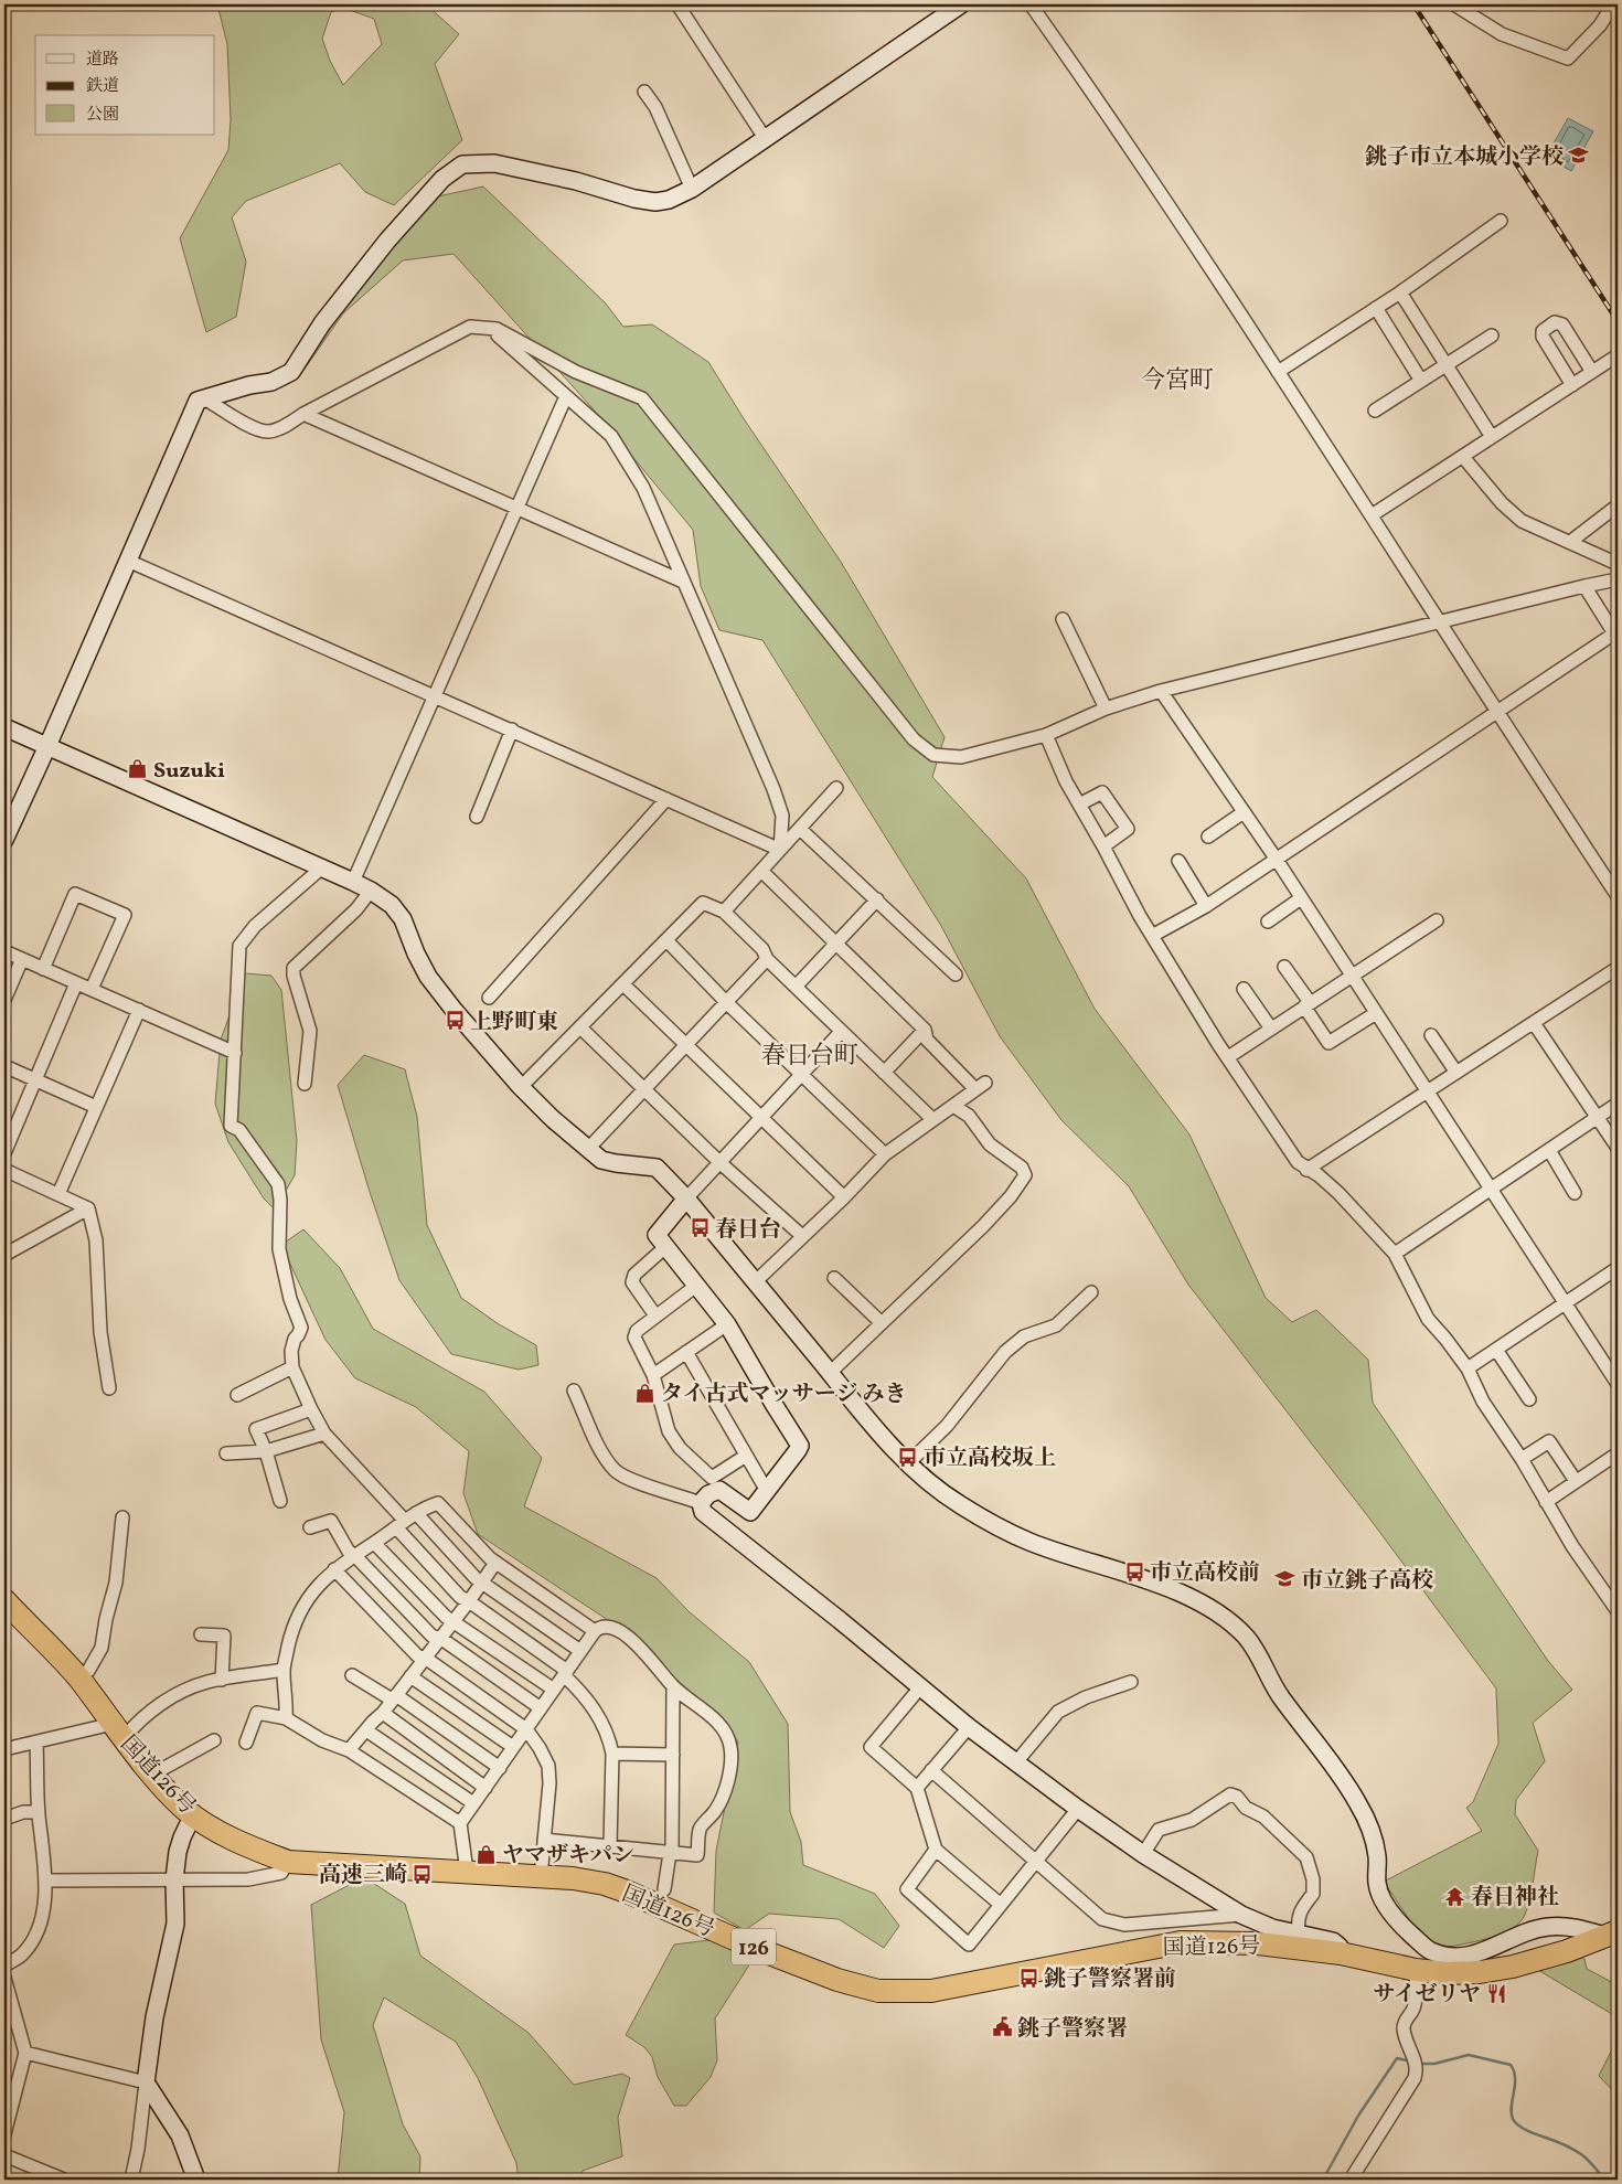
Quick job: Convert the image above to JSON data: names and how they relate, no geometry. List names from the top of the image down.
{
  "streets": {
    "highway": ["国道126号", "126"]
  },
  "districts": ["今宮町", "春日台町"],
  "places": {
    "school or university": ["銚子市立本城小学校", "市立銚子高校"],
    "shop": ["Suzuki", "タイ古式マッサージ みき", "ヤマザキパン"],
    "bus stop": [
      "上野町東",
      "春日台",
      "市立高校坂上",
      "市立高校前",
      "高速三崎",
      "銚子警察署前"
    ],
    "temple": ["春日神社"],
    "restaurant": ["サイゼリヤ"],
    "public building": ["銚子警察署"]
  },
  "legend": ["道路", "鉄道", "公園"]
}
